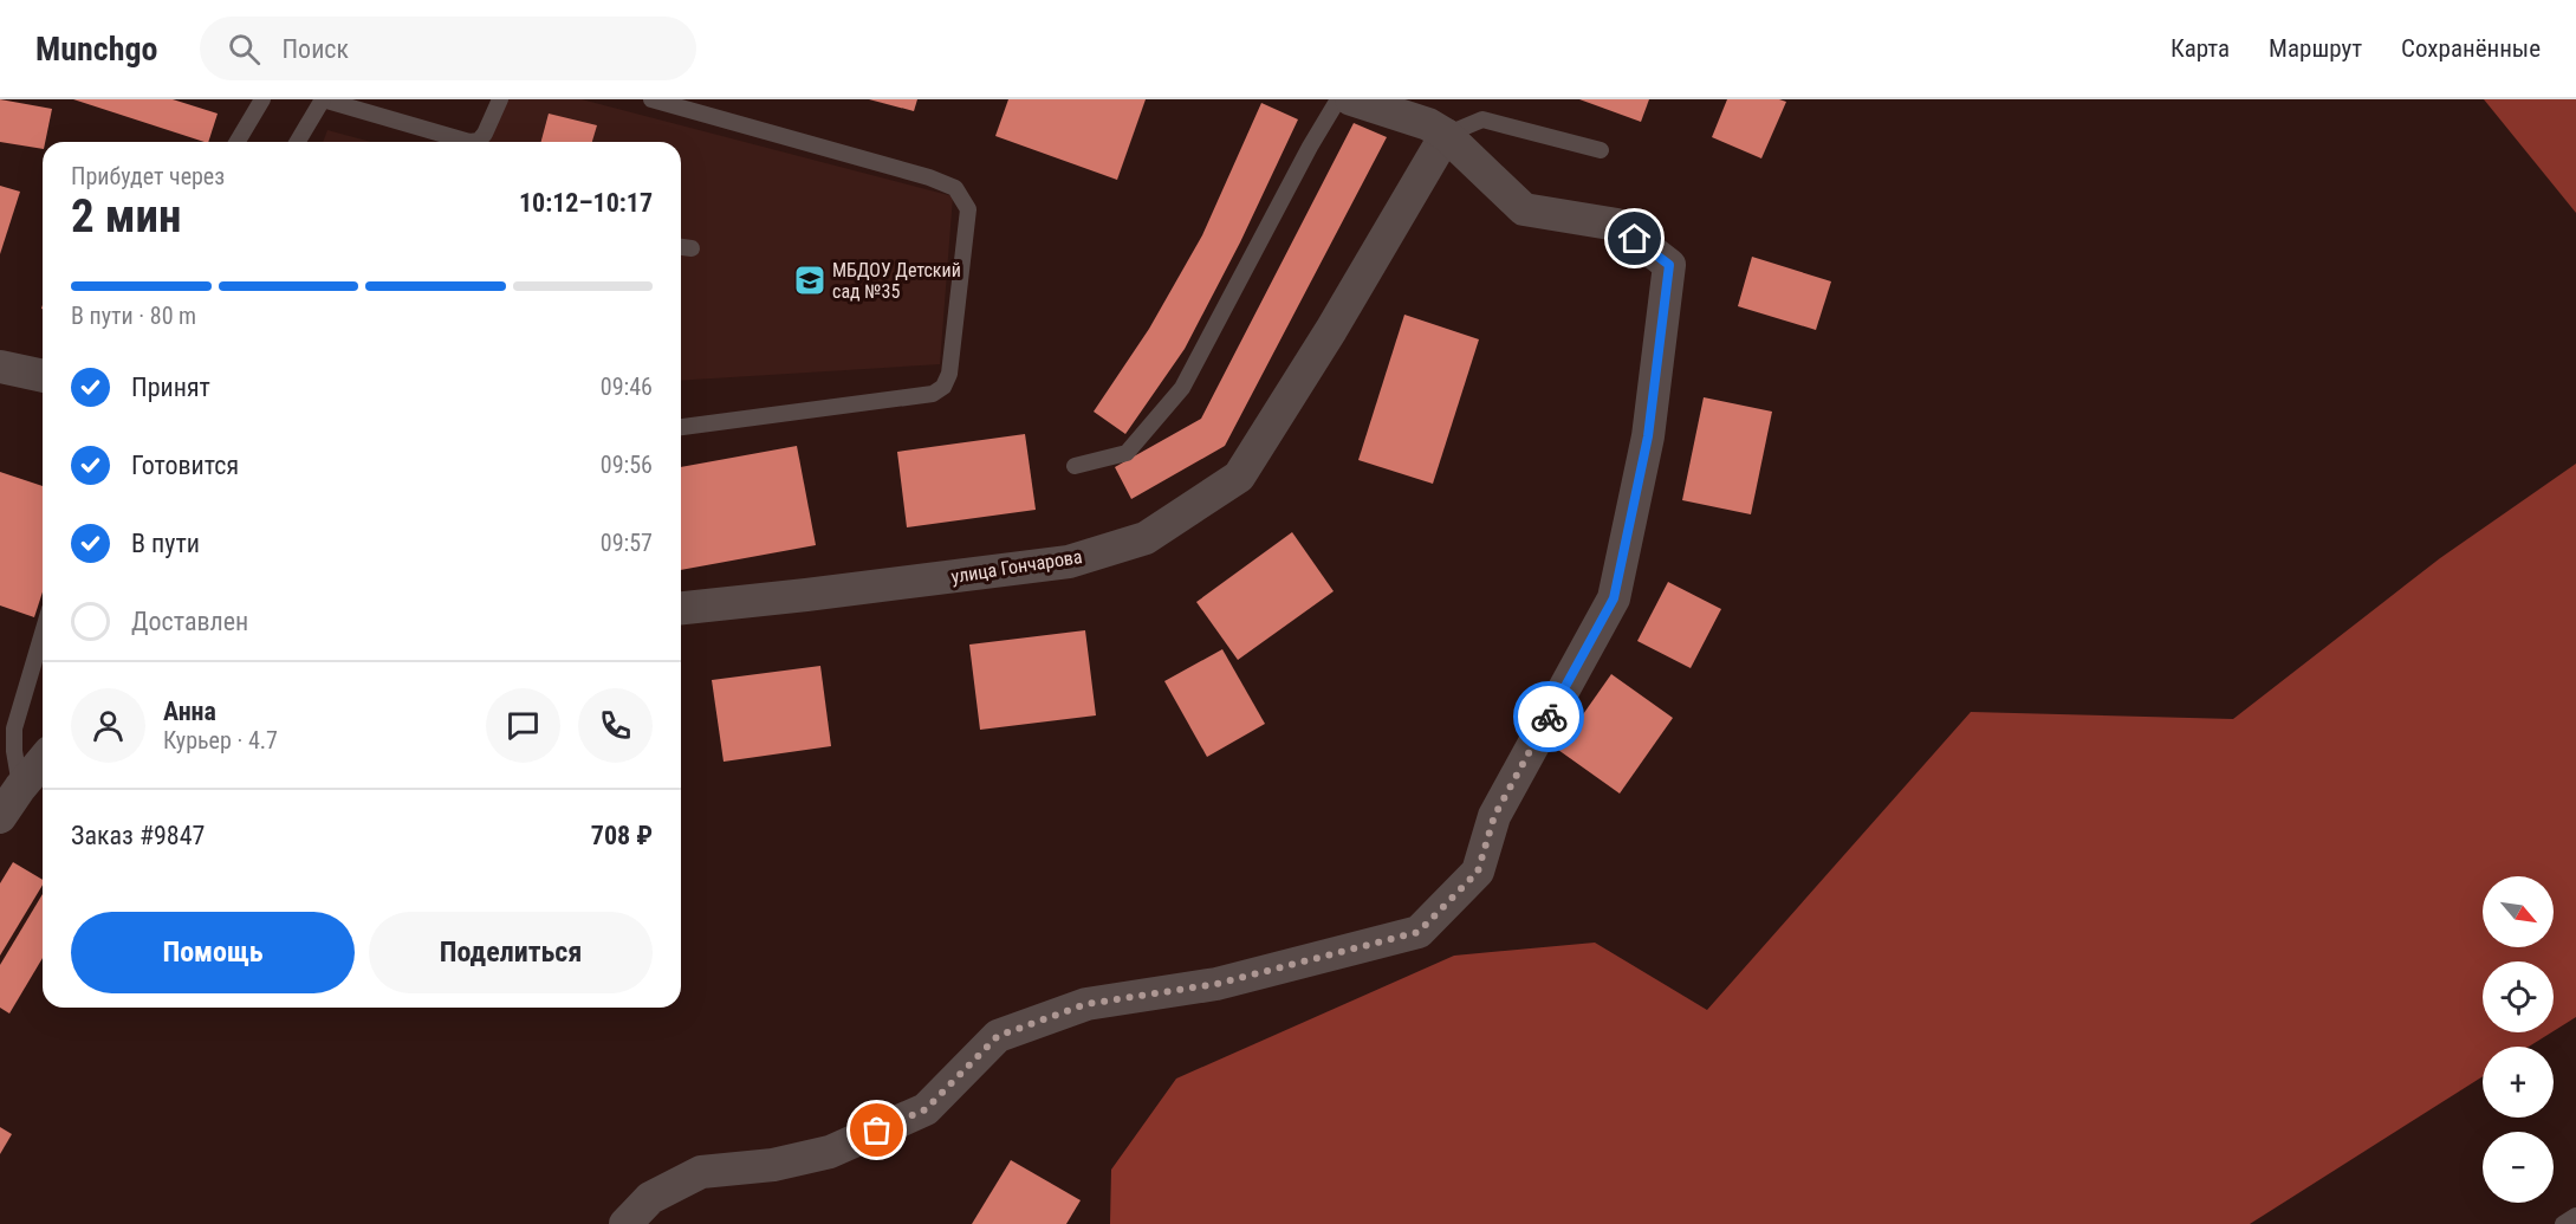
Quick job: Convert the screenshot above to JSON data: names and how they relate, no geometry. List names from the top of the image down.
{
  "streets": {
    "street": ["улица Гончарова"]
  },
  "places": {
    "school or university": ["МБДОУ Детский сад №35"]
  },
  "north": "bottom right",
  "page": {
    "header": "Munchgo",
    "search": "Поиск",
    "nav": ["Карта", "Маршрут", "Сохранённые"],
    "heading": ["2 мин", "Прибудет через", "10:12–10:17"],
    "panel": [
      "Анна",
      "Курьер · 4.7",
      "Заказ #9847",
      "708 ₽"
    ],
    "bar": "В пути · 80 m",
    "list": [
      ["Принят", "09:46"],
      ["Готовится", "09:56"],
      ["В пути", "09:57"],
      "Доставлен"
    ],
    "map_buttons": ["+", "−"],
    "buttons": ["Помощь", "Поделиться"]
  }
}
